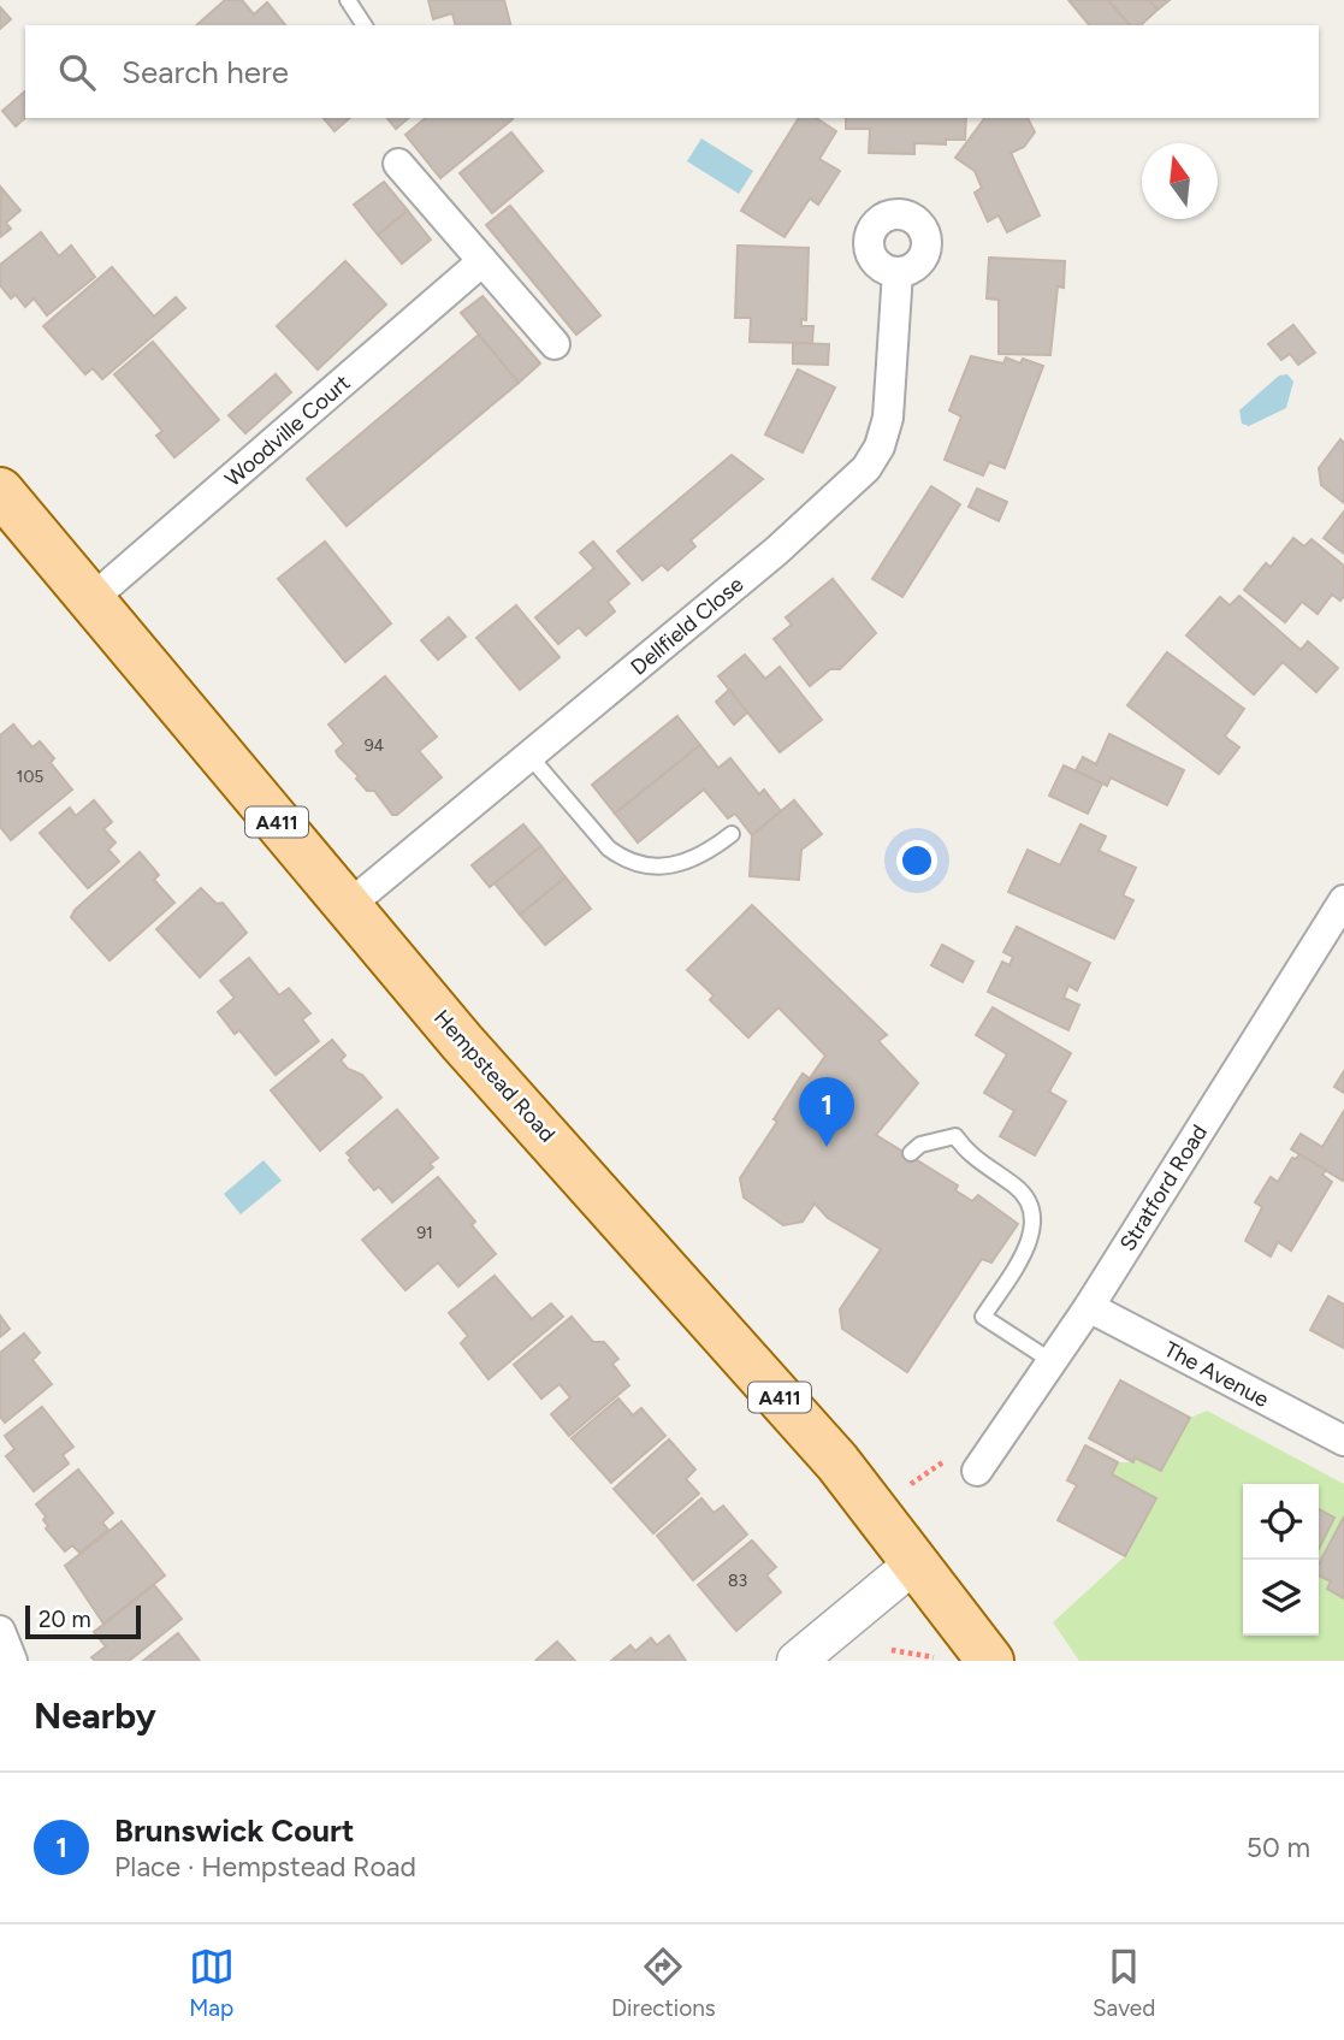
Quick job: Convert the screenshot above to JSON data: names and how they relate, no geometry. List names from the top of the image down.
{
  "streets": {
    "main road": ["A411", "Hempstead Road"],
    "street": [
      "Woodville Court",
      "Dellfield Close",
      "Stratford Road",
      "The Avenue"
    ]
  },
  "crossings": [
    ["Woodville Court", "Hempstead Road"],
    ["Dellfield Close", "Hempstead Road"],
    ["Stratford Road", "The Avenue"]
  ],
  "house_numbers": [
    "94",
    "105",
    "91",
    "83"
  ],
  "scale_bar": "20 m",
  "north": "top",
  "page": {
    "search": "Search here",
    "pins": "1",
    "scale": "20 m",
    "heading": "Nearby",
    "list": [
      {
        "mark": "1",
        "name": "Brunswick Court",
        "note": "Place · Hempstead Road",
        "value": "50 m"
      }
    ],
    "nav": ["Map", "Directions", "Saved"]
  }
}
